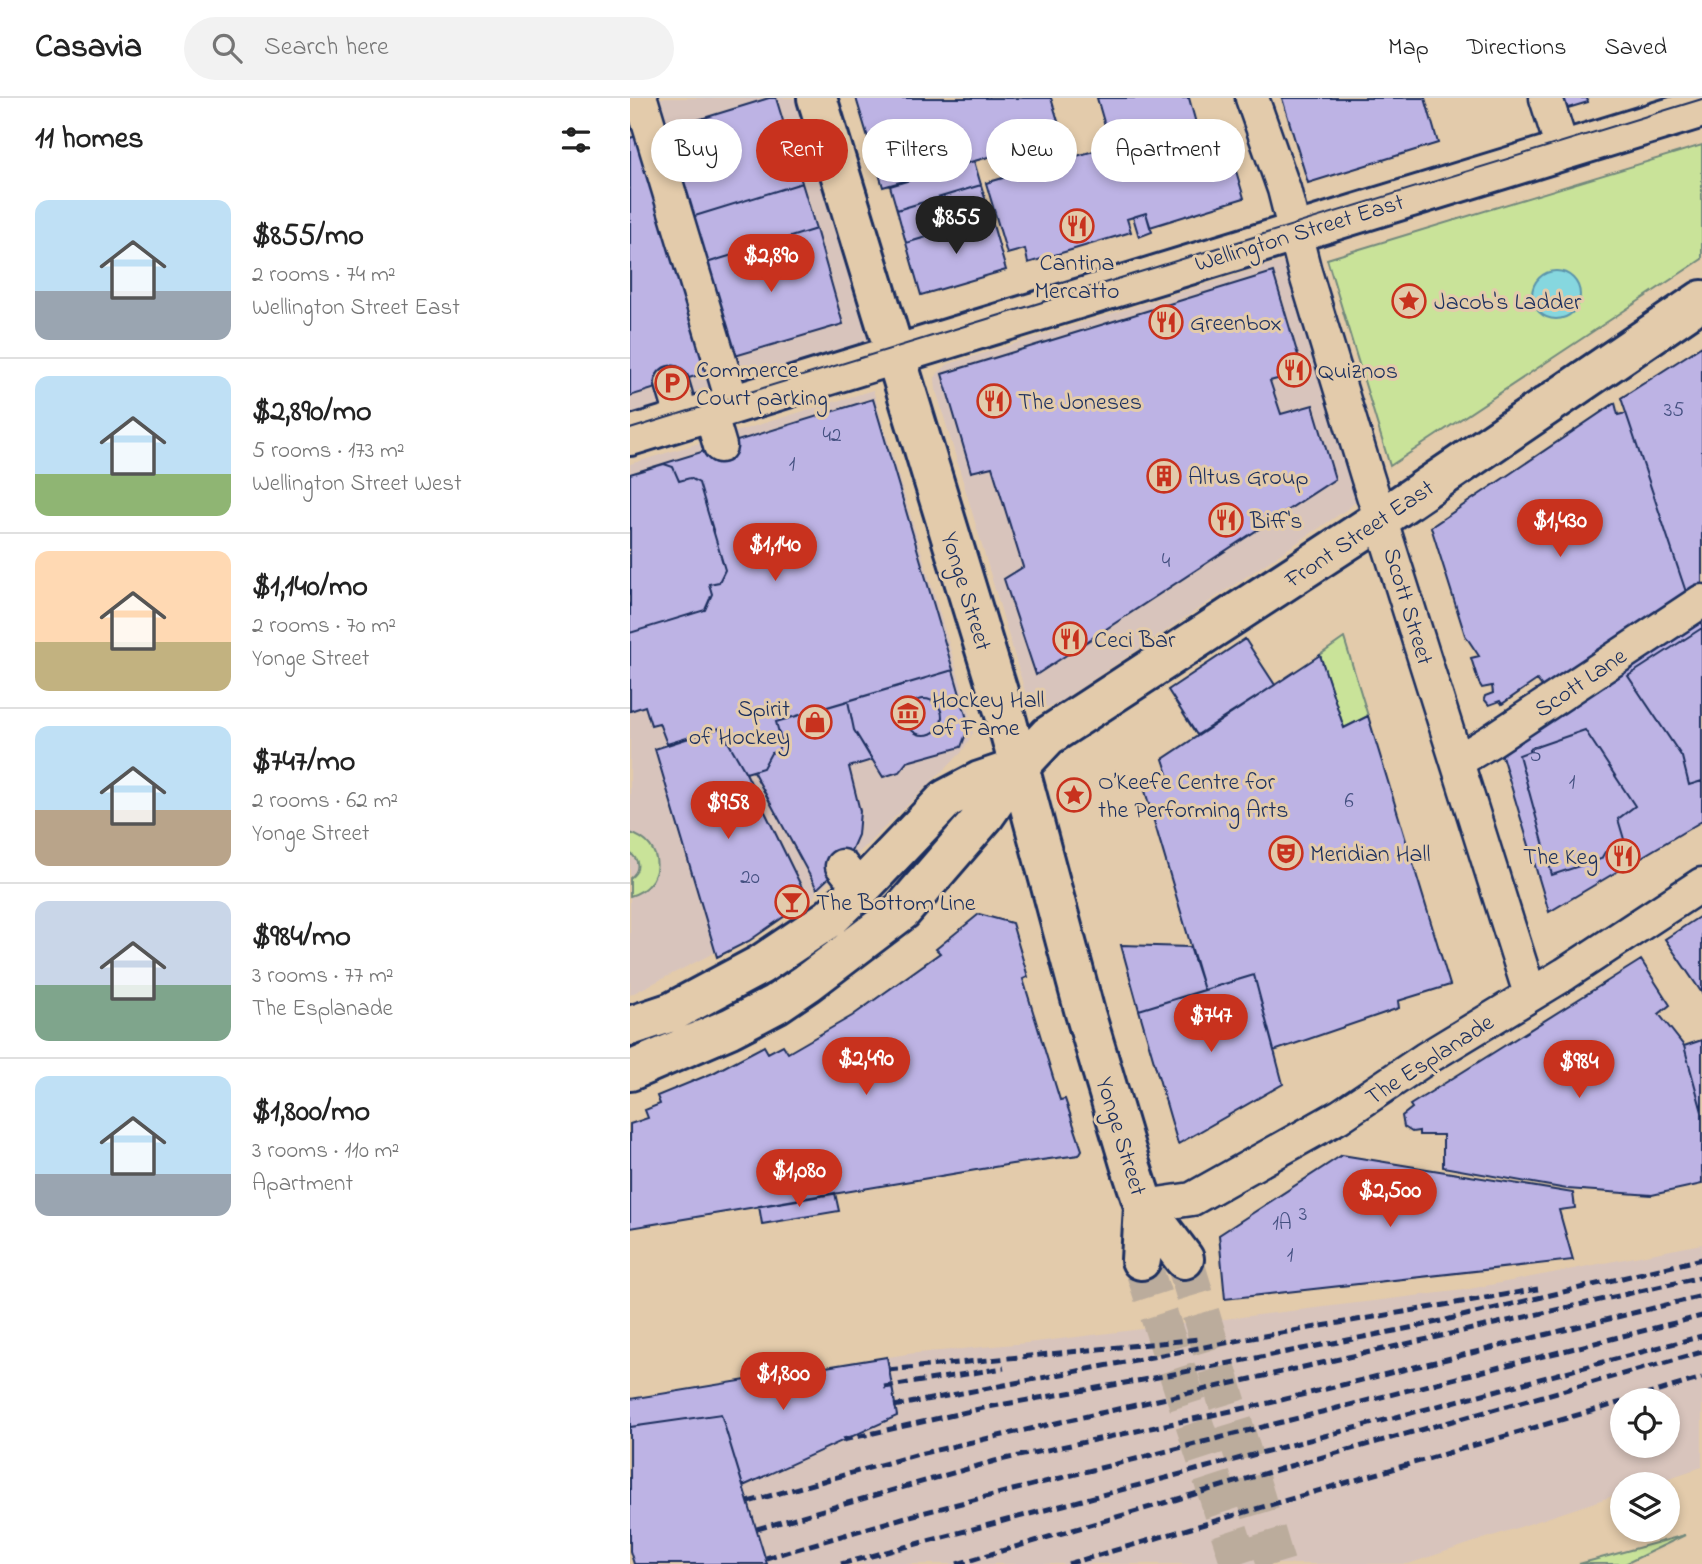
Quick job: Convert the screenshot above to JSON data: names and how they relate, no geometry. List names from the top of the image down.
{
  "streets": {
    "main road": ["Wellington Street East", "Front Street East", "Yonge Street"],
    "street": ["Scott Street", "Scott Lane", "The Esplanade"]
  },
  "crossings": [
    ["Wellington Street East", "Yonge Street"],
    ["Wellington Street East", "Scott Street"],
    ["Front Street East", "Yonge Street"],
    ["Front Street East", "Scott Street"],
    ["Yonge Street", "The Esplanade"],
    ["Scott Street", "Scott Lane"],
    ["Scott Street", "The Esplanade"]
  ],
  "places": {
    "restaurant": [
      "Cantina Mercatto",
      "Greenbox",
      "Quiznos",
      "The Joneses",
      "Biff's",
      "Ceci Bar",
      "The Keg"
    ],
    "place": ["Jacob's Ladder", "O’Keefe Centre for the Performing Arts"],
    "parking": ["Commerce Court parking"],
    "building": ["Altus Group"],
    "museum": ["Hockey Hall of Fame"],
    "shop": ["Spirit of Hockey"],
    "theatre": ["Meridian Hall"],
    "bar": ["The Bottom Line"]
  },
  "house_numbers": [
    "35",
    "42",
    "1",
    "4",
    "5",
    "1",
    "6",
    "20",
    "3",
    "1A",
    "1"
  ],
  "page": {
    "header": "Casavia",
    "search": "Search here",
    "nav": ["Map", "Directions", "Saved"],
    "heading": "11 homes",
    "chip": [
      "Buy",
      "Rent",
      "Filters",
      "New",
      "Apartment"
    ],
    "list": [
      {
        "name": "$855/mo",
        "note": "2 rooms · 74 m² · Wellington Street East"
      },
      {
        "name": "$2,890/mo",
        "note": "5 rooms · 173 m² · Wellington Street West"
      },
      {
        "name": "$1,140/mo",
        "note": "2 rooms · 70 m² · Yonge Street"
      },
      {
        "name": "$747/mo",
        "note": "2 rooms · 62 m² · Yonge Street"
      },
      {
        "name": "$984/mo",
        "note": "3 rooms · 77 m² · The Esplanade"
      },
      {
        "name": "$1,800/mo",
        "note": "3 rooms · 110 m² · Apartment"
      }
    ],
    "price": [
      "$855",
      "$2,890",
      "$1,430",
      "$1,140",
      "$958",
      "$747",
      "$2,490",
      "$984",
      "$1,080",
      "$2,500",
      "$1,800"
    ]
  }
}
